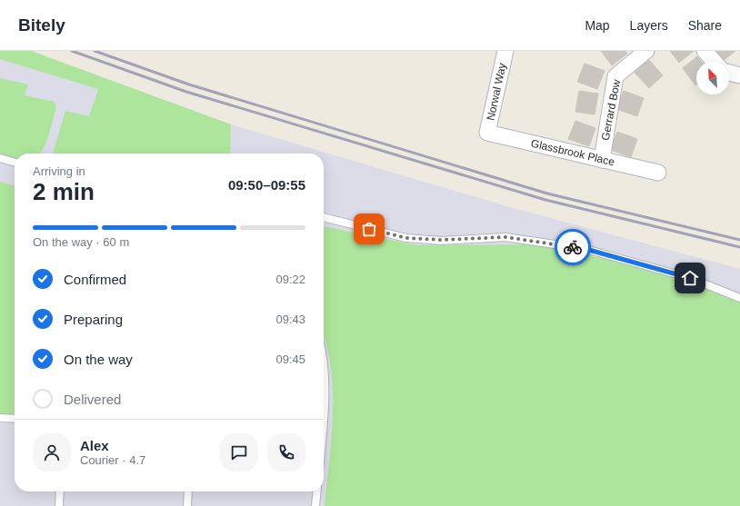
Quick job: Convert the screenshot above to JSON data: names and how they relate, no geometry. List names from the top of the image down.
{
  "streets": {
    "street": ["Norwal Way", "Gerrard Bow", "Glassbrook Place"]
  },
  "crossings": [
    ["Norwal Way", "Glassbrook Place"],
    ["Gerrard Bow", "Glassbrook Place"]
  ],
  "north": "top left",
  "page": {
    "header": "Bitely",
    "nav": ["Map", "Layers", "Share"],
    "heading": ["2 min", "Arriving in", "09:50–09:55"],
    "panel": ["Alex", "Courier · 4.7"],
    "bar": "On the way · 60 m",
    "list": [
      ["Confirmed", "09:22"],
      ["Preparing", "09:43"],
      ["On the way", "09:45"],
      "Delivered"
    ]
  }
}
